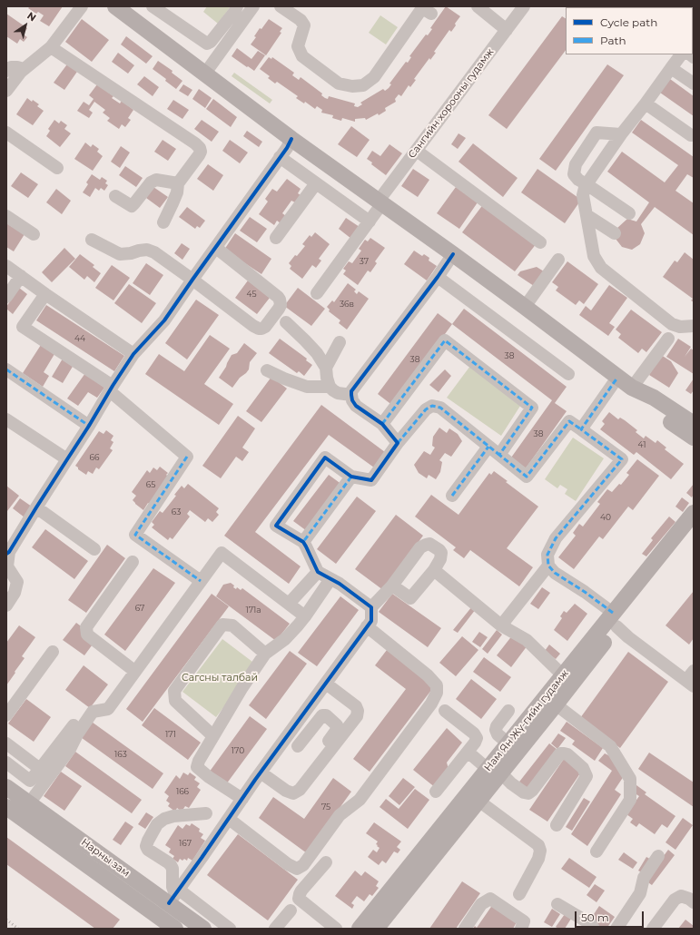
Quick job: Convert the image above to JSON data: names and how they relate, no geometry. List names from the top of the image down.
{
  "streets": {
    "main road": ["Нам Ян Жү-гийн гудамж", "Нарны зам"],
    "street": ["Сангийн хорооны гудамж"]
  },
  "parks": ["Сагсны талбай"],
  "house_numbers": [
    "37",
    "45",
    "36в",
    "44",
    "38",
    "38",
    "38",
    "41",
    "66",
    "65",
    "63",
    "40",
    "67",
    "171а",
    "171",
    "170",
    "163",
    "166",
    "75",
    "167"
  ],
  "legend": ["Cycle path", "Path"],
  "scale_bar": "50 m",
  "north": "top right"
}
